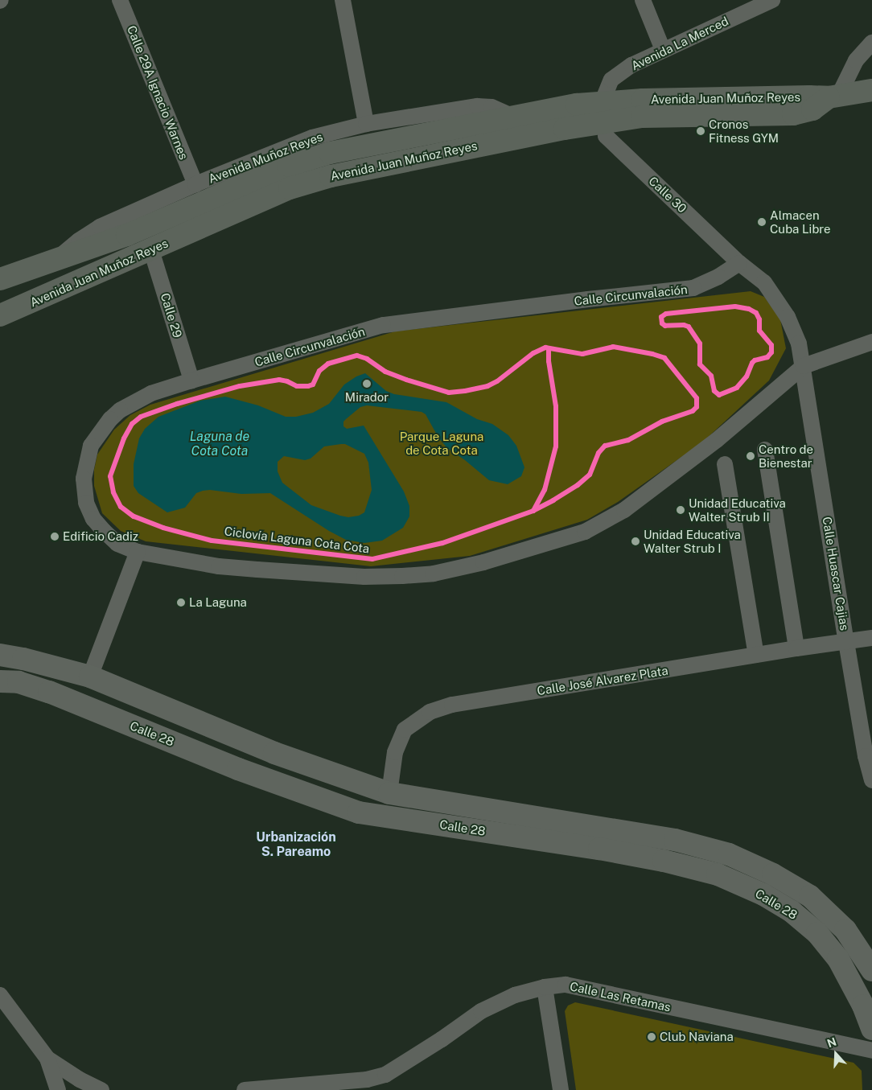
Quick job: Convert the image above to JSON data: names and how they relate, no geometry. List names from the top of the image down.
{
  "streets": {
    "main road": ["Avenida Juan Muñoz Reyes", "Calle 28"],
    "street": [
      "Avenida La Merced",
      "Calle 29A Ignacio Warnes",
      "Avenida Muñoz Reyes",
      "Calle 30",
      "Calle Circunvalación",
      "Calle 29",
      "Calle Huascar Cajias",
      "Calle José Alvarez Plata",
      "Calle Las Retamas"
    ],
    "cycle path": ["Ciclovía Laguna Cota Cota"]
  },
  "crossings": [
    ["Avenida La Merced", "Avenida Juan Muñoz Reyes"],
    ["Avenida La Merced", "Calle 30"],
    ["Calle 29A Ignacio Warnes", "Avenida Muñoz Reyes"],
    ["Avenida Juan Muñoz Reyes", "Avenida Muñoz Reyes"],
    ["Avenida Juan Muñoz Reyes", "Calle 30"],
    ["Avenida Juan Muñoz Reyes", "Calle 29"],
    ["Calle 30", "Calle Circunvalación"],
    ["Calle Circunvalación", "Calle 29"],
    ["Calle Circunvalación", "Calle Huascar Cajias"],
    ["Calle Huascar Cajias", "Calle José Alvarez Plata"],
    ["Calle José Alvarez Plata", "Calle 28"]
  ],
  "districts": ["Urbanización S. Pareamo"],
  "water": ["Laguna de Cota Cota"],
  "parks": ["Parque Laguna de Cota Cota"],
  "places": [
    "Cronos Fitness GYM",
    "Almacen Cuba Libre",
    "Mirador",
    "Centro de Bienestar",
    "Unidad Educativa Walter Strub II",
    "Edificio Cadiz",
    "Unidad Educativa Walter Strub I",
    "La Laguna",
    "Club Naviana"
  ],
  "north": "top"
}
